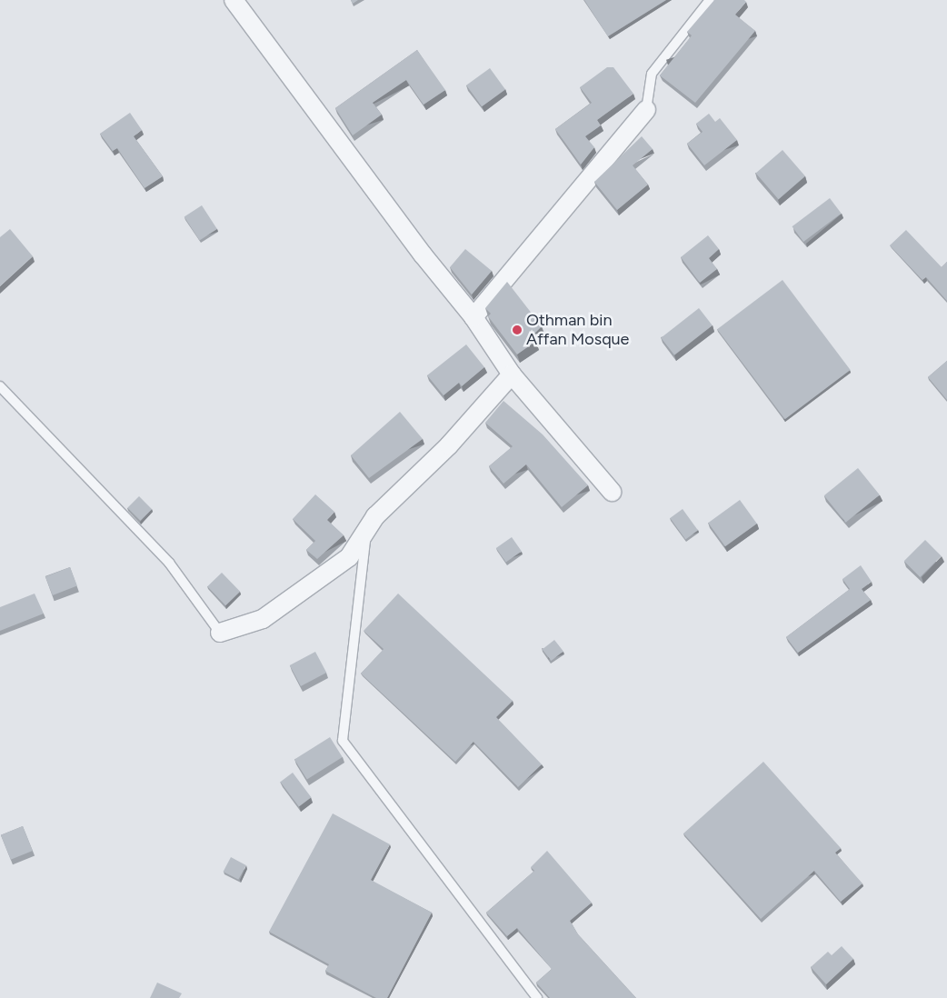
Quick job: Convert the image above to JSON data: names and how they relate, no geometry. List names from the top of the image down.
{
  "places": ["Othman bin Affan Mosque"]
}
